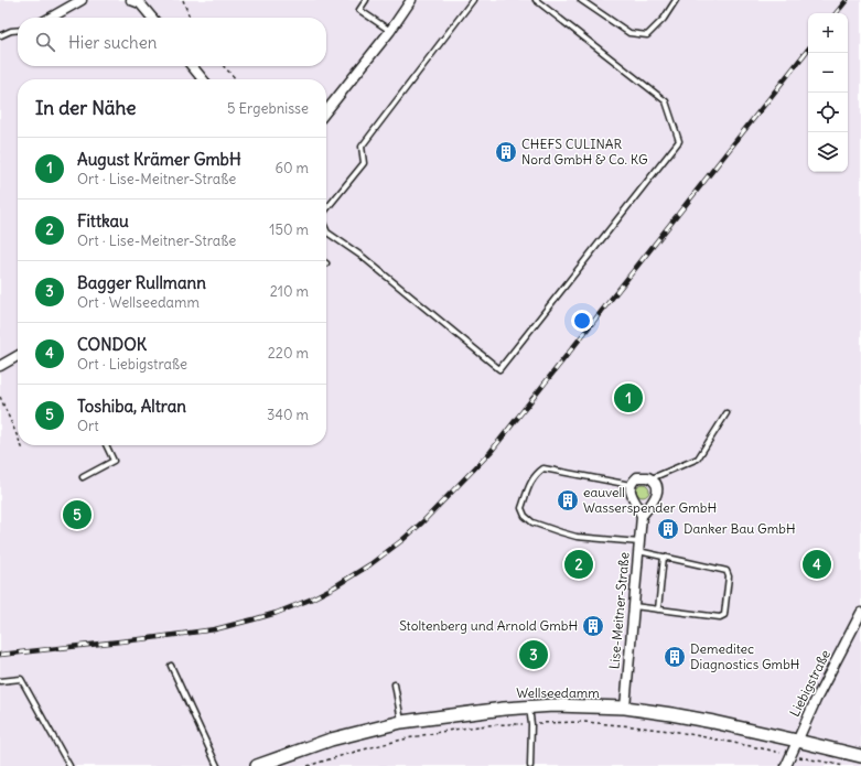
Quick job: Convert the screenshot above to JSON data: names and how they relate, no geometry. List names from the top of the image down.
{
  "streets": {
    "main road": ["Wellseedamm"],
    "street": ["Lise-Meitner-Straße", "Liebigstraße"]
  },
  "crossings": [
    ["Lise-Meitner-Straße", "Wellseedamm"],
    ["Liebigstraße", "Wellseedamm"]
  ],
  "places": {
    "building": [
      "CHEFS CULINAR Nord GmbH & Co. KG",
      "eauvell Wasserspender GmbH",
      "Danker Bau GmbH",
      "Stoltenberg und Arnold GmbH",
      "Demeditec Diagnostics GmbH"
    ]
  },
  "page": {
    "map_buttons": ["+", "−"],
    "search": "Hier suchen",
    "heading": ["In der Nähe", "5 Ergebnisse"],
    "list": [
      {
        "mark": "1",
        "name": "August Krämer GmbH",
        "note": "Ort · Lise-Meitner-Straße",
        "value": "60 m"
      },
      {
        "mark": "2",
        "name": "Fittkau",
        "note": "Ort · Lise-Meitner-Straße",
        "value": "150 m"
      },
      {
        "mark": "3",
        "name": "Bagger Rullmann",
        "note": "Ort · Wellseedamm",
        "value": "210 m"
      },
      {
        "mark": "4",
        "name": "CONDOK",
        "note": "Ort · Liebigstraße",
        "value": "220 m"
      },
      {
        "mark": "5",
        "name": "Toshiba, Altran",
        "note": "Ort",
        "value": "340 m"
      }
    ],
    "pins": [
      "1",
      "5",
      "2",
      "4",
      "3"
    ]
  }
}
